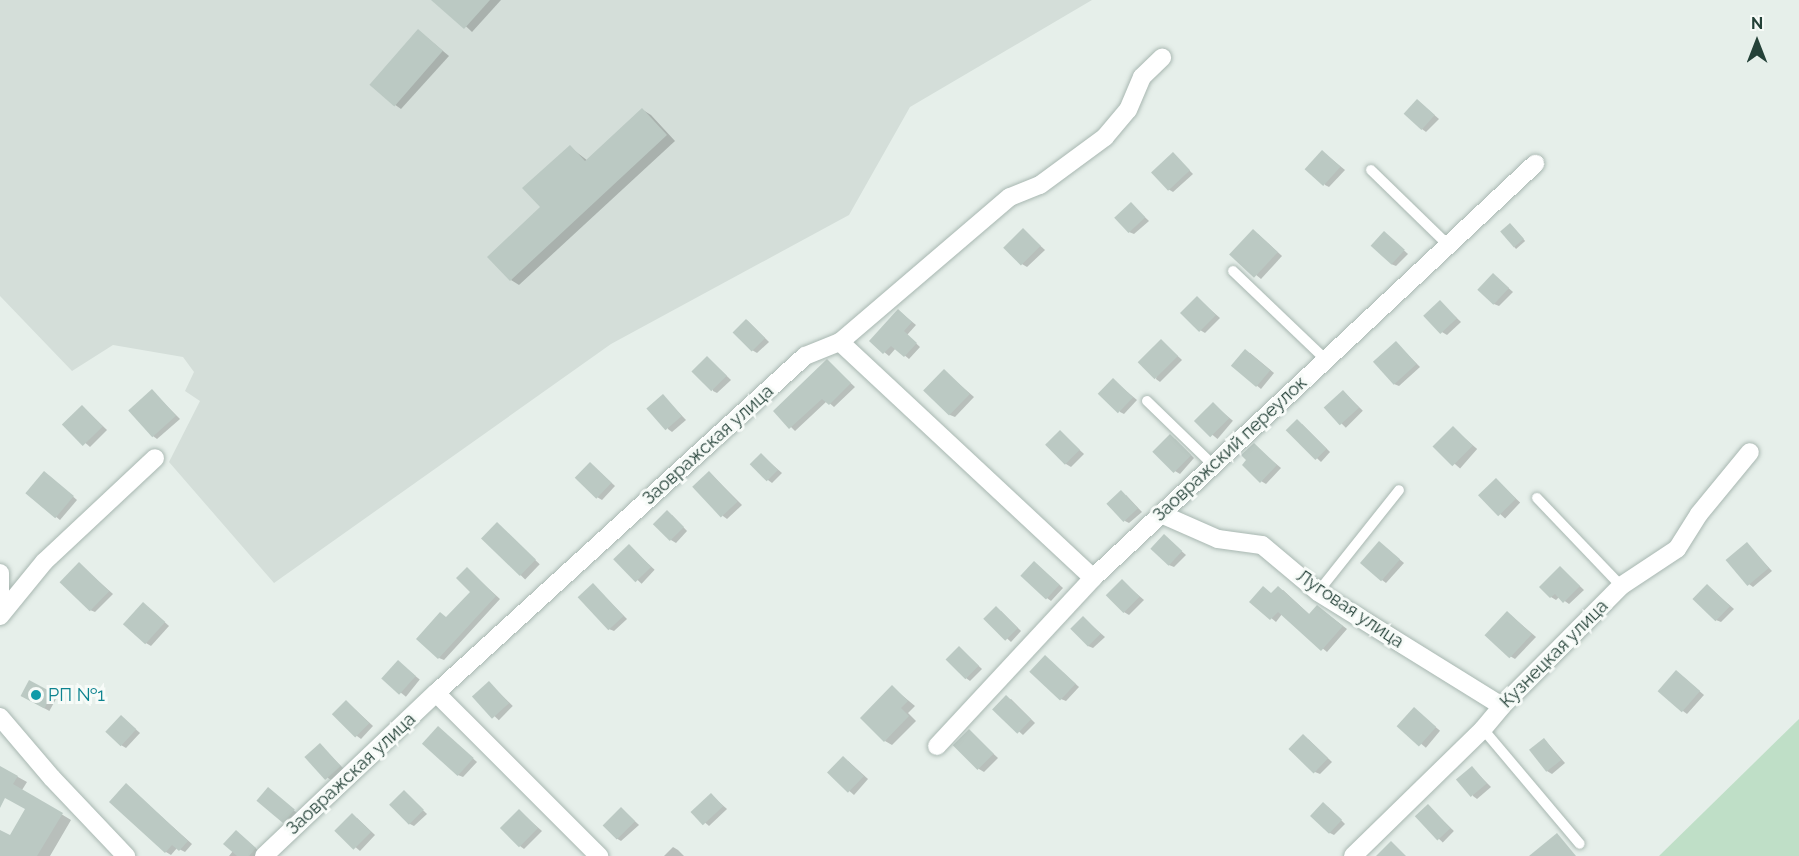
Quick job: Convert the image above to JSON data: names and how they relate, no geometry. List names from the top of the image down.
{
  "streets": {
    "street": [
      "Заовражская улица",
      "Заовражский переулок",
      "Луговая улица",
      "Кузнецкая улица"
    ]
  },
  "crossings": [
    ["Заовражский переулок", "Луговая улица"],
    ["Луговая улица", "Кузнецкая улица"]
  ],
  "places": ["РП №1"],
  "north": "top"
}
